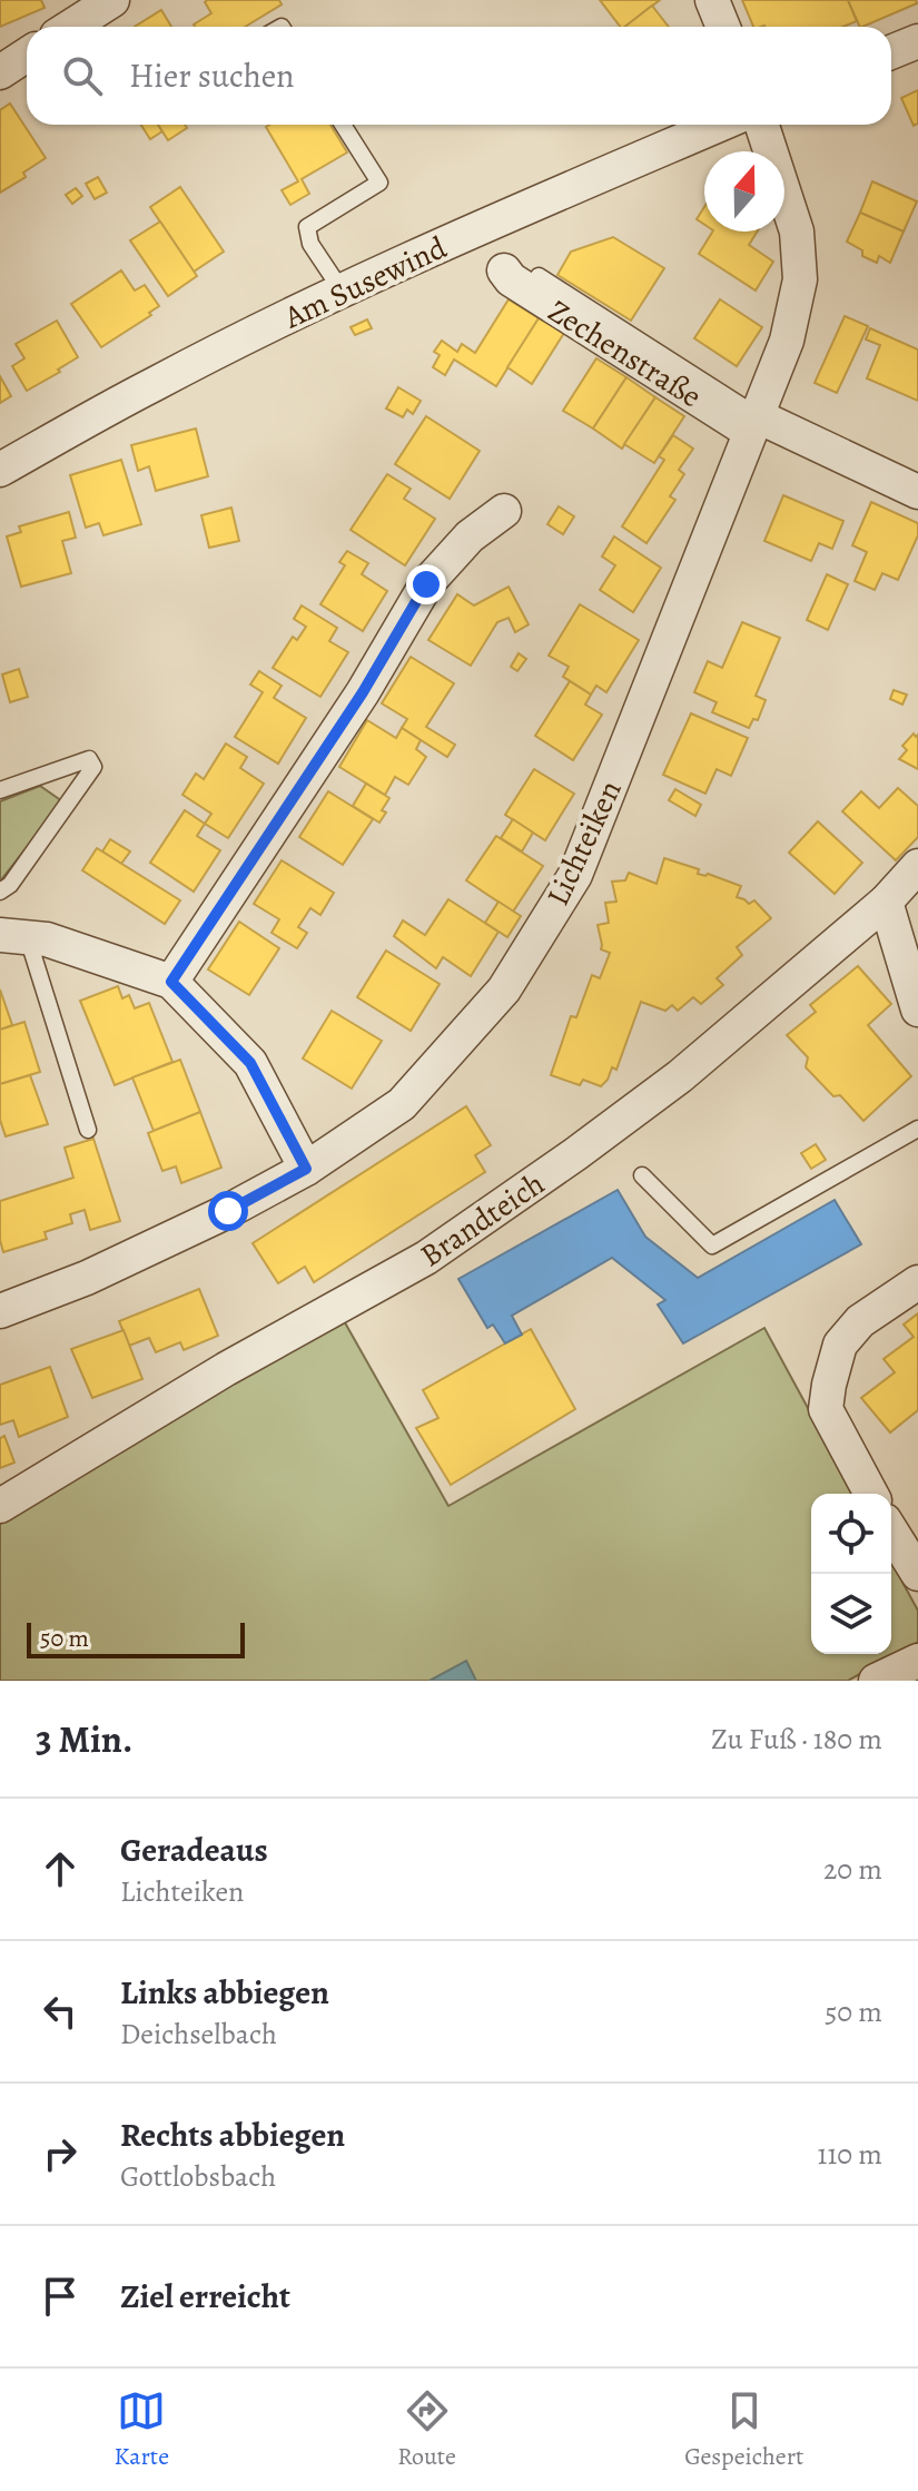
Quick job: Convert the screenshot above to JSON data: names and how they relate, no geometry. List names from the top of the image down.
{
  "streets": {
    "street": [
      "Am Susewind",
      "Zechenstraße",
      "Lichteiken",
      "Brandteich"
    ]
  },
  "crossings": [
    ["Zechenstraße", "Lichteiken"]
  ],
  "scale_bar": "50 m",
  "north": "top",
  "page": {
    "search": "Hier suchen",
    "scale": "50 m",
    "heading": ["3 Min.", "Zu Fuß · 180 m"],
    "list": [
      ["Geradeaus", "Lichteiken", "20 m"],
      ["Links abbiegen", "Deichselbach", "50 m"],
      ["Rechts abbiegen", "Gottlobsbach", "110 m"],
      "Ziel erreicht"
    ],
    "nav": ["Karte", "Route", "Gespeichert"]
  }
}
